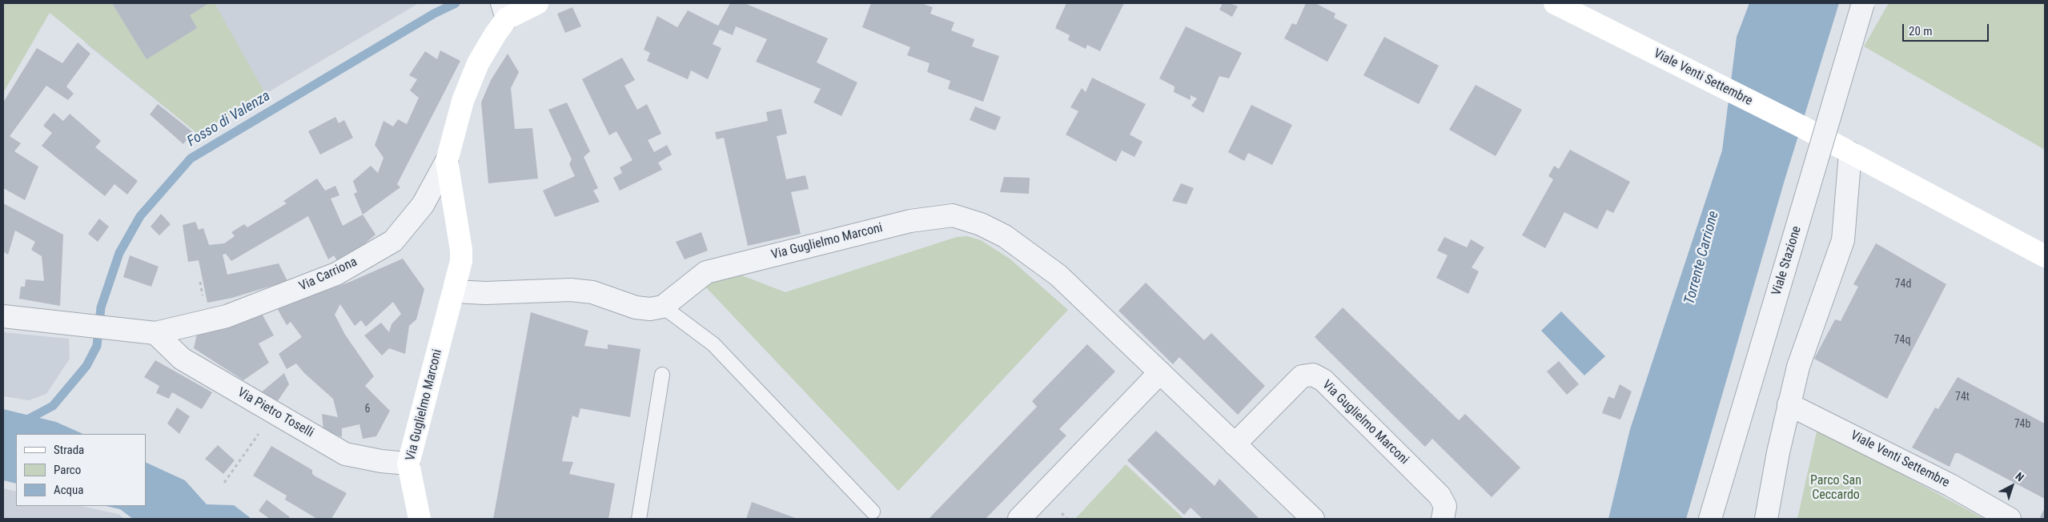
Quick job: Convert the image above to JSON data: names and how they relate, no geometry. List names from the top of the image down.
{
  "streets": {
    "main road": ["Viale Venti Settembre", "Via Guglielmo Marconi", "Via Carriona"],
    "street": ["Viale Stazione", "Via Pietro Toselli"]
  },
  "crossings": [
    ["Via Guglielmo Marconi", "Via Carriona"],
    ["Via Guglielmo Marconi", "Via Pietro Toselli"],
    ["Via Carriona", "Via Pietro Toselli"]
  ],
  "water": ["Fosso di Valenza", "Torrente Carrione"],
  "parks": ["Parco San Ceccardo"],
  "house_numbers": [
    "74d",
    "74q",
    "74t",
    "6",
    "74b"
  ],
  "legend": ["Strada", "Parco", "Acqua"],
  "scale_bar": "20 m",
  "north": "top right"
}
